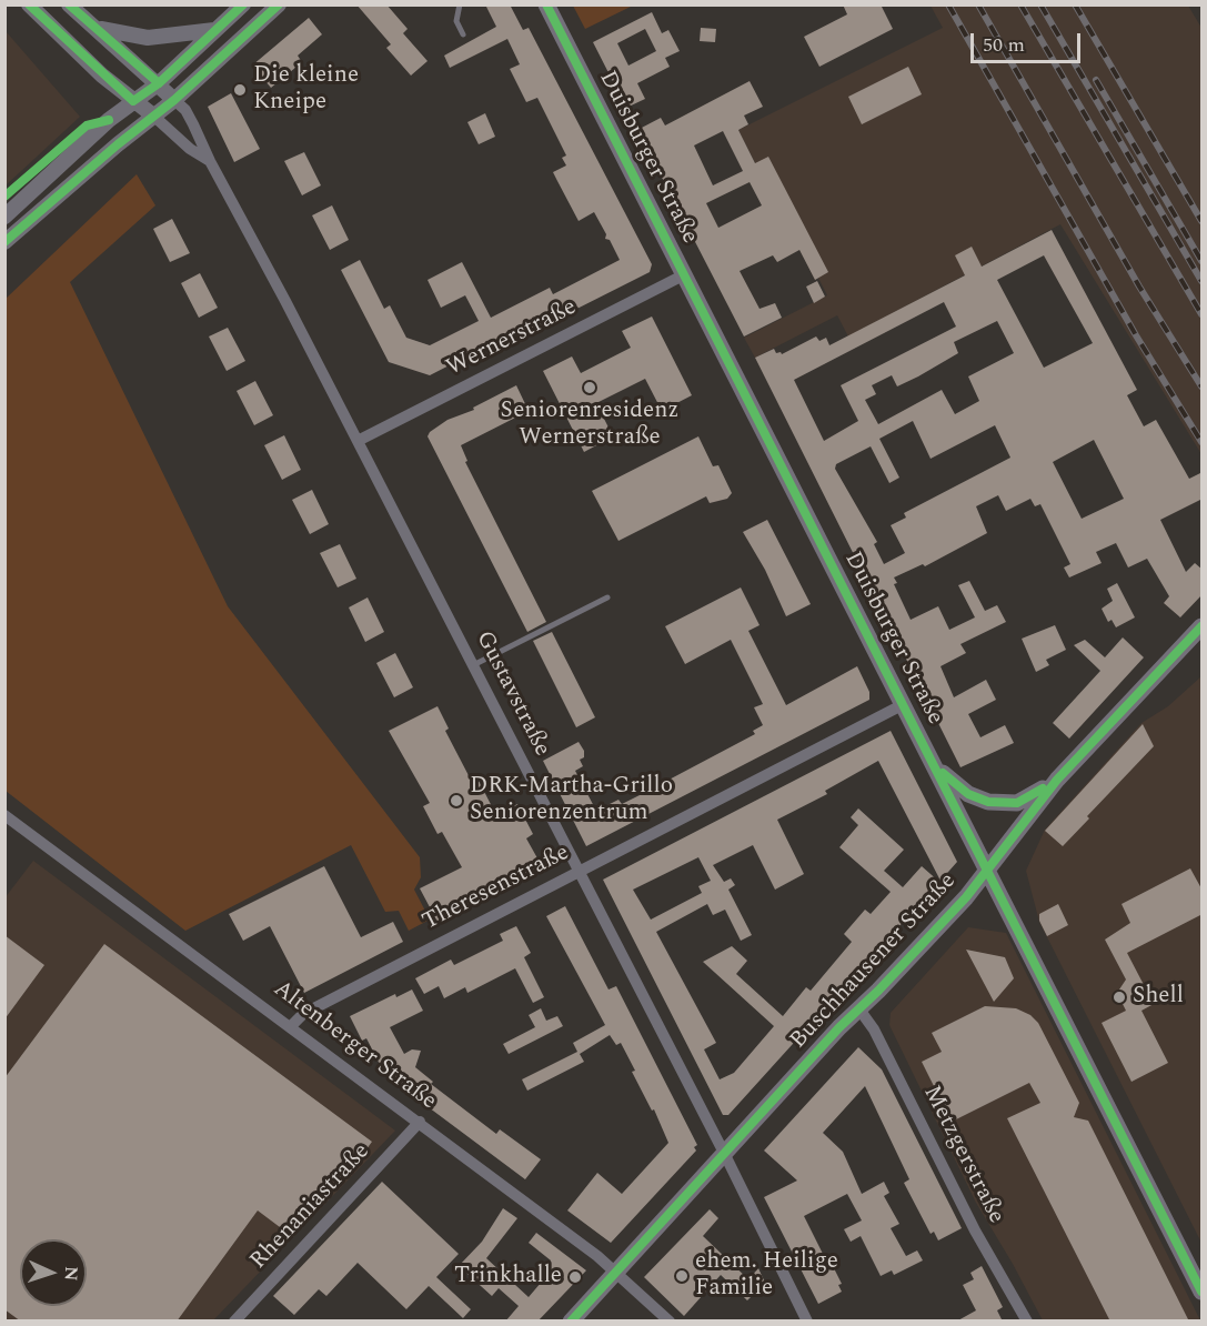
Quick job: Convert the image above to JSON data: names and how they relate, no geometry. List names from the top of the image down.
{
  "streets": {
    "main road": ["Duisburger Straße", "Buschhausener Straße"],
    "street": [
      "Wernerstraße",
      "Gustavstraße",
      "Theresenstraße",
      "Altenberger Straße",
      "Metzgerstraße",
      "Rhenaniastraße"
    ]
  },
  "crossings": [
    ["Duisburger Straße", "Wernerstraße"],
    ["Duisburger Straße", "Theresenstraße"],
    ["Duisburger Straße", "Buschhausener Straße"],
    ["Wernerstraße", "Gustavstraße"],
    ["Gustavstraße", "Theresenstraße"],
    ["Gustavstraße", "Buschhausener Straße"],
    ["Theresenstraße", "Altenberger Straße"],
    ["Buschhausener Straße", "Altenberger Straße"],
    ["Buschhausener Straße", "Metzgerstraße"],
    ["Altenberger Straße", "Rhenaniastraße"]
  ],
  "places": [
    "Die kleine Kneipe",
    "Seniorenresidenz Wernerstraße",
    "DRK-Martha-Grillo Seniorenzentrum",
    "Shell",
    "ehem. Heilige Familie",
    "Trinkhalle"
  ],
  "scale_bar": "50 m",
  "north": "right"
}
